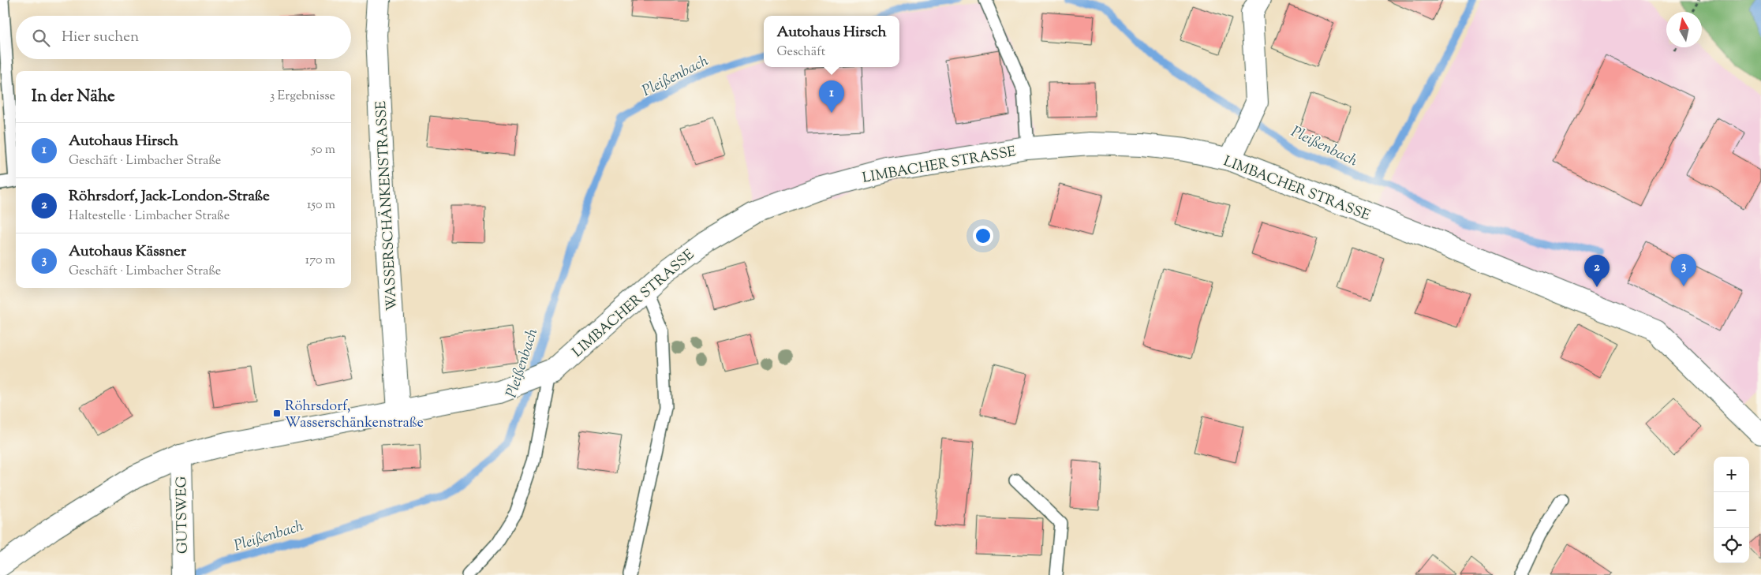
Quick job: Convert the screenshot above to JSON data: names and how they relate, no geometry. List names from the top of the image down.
{
  "streets": {
    "street": ["LIMBACHER STRASSE", "WASSERSCHÄNKENSTRASSE", "GUTSWEG"]
  },
  "crossings": [
    ["LIMBACHER STRASSE", "WASSERSCHÄNKENSTRASSE"],
    ["LIMBACHER STRASSE", "GUTSWEG"]
  ],
  "water": ["Pleißenbach"],
  "places": {
    "transit": ["Röhrsdorf, Wasserschänkenstraße"]
  },
  "north": "top",
  "page": {
    "popup": ["Autohaus Hirsch", "Geschäft"],
    "search": "Hier suchen",
    "heading": ["In der Nähe", "3 Ergebnisse"],
    "pins": ["1", "3", "2"],
    "list": [
      {
        "mark": "1",
        "name": "Autohaus Hirsch",
        "note": "Geschäft · Limbacher Straße",
        "value": "50 m"
      },
      {
        "mark": "2",
        "name": "Röhrsdorf, Jack-London-Straße",
        "note": "Haltestelle · Limbacher Straße",
        "value": "150 m"
      },
      {
        "mark": "3",
        "name": "Autohaus Kässner",
        "note": "Geschäft · Limbacher Straße",
        "value": "170 m"
      }
    ],
    "map_buttons": ["+", "−"]
  }
}
